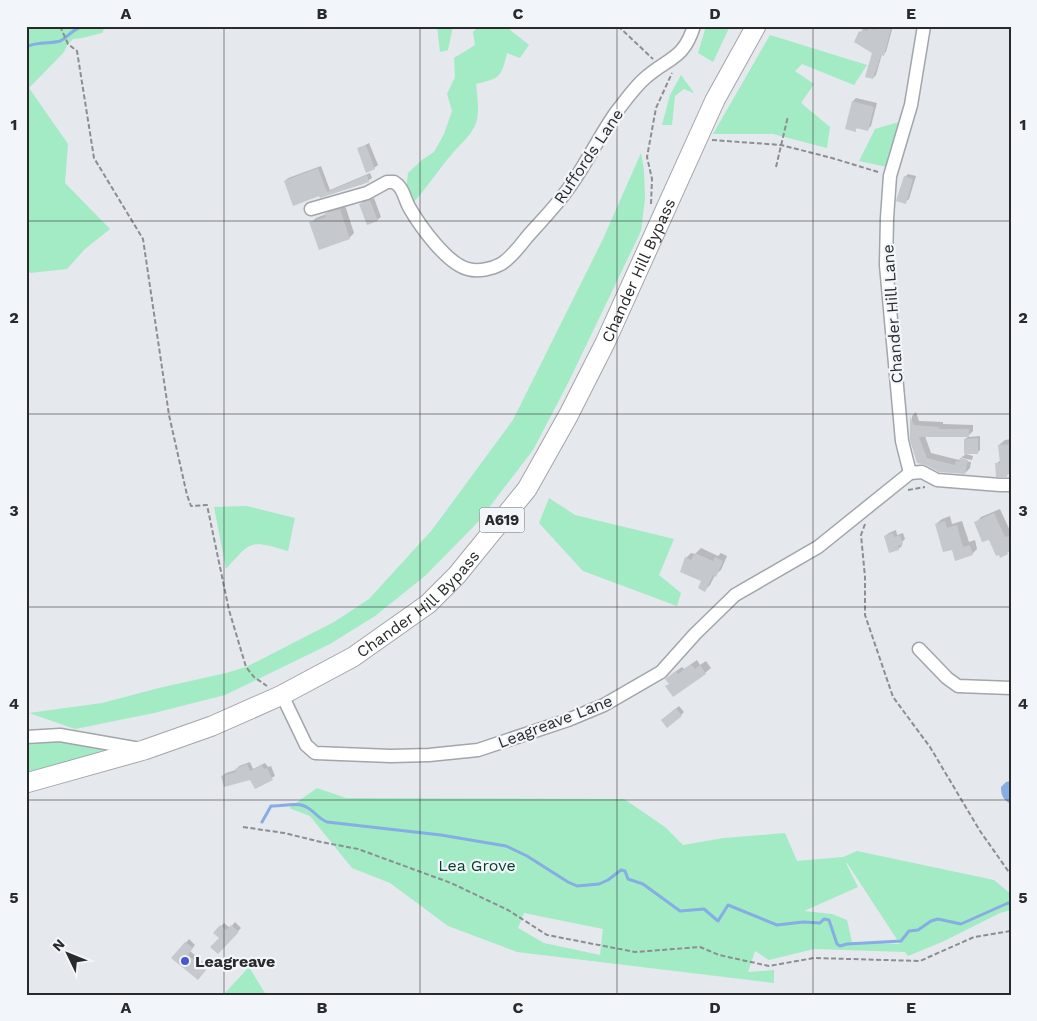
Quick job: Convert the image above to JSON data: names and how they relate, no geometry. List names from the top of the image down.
{
  "streets": {
    "highway": ["Chander Hill Bypass", "A619"],
    "street": ["Ruffords Lane", "Chander Hill Lane", "Leagreave Lane"]
  },
  "crossings": [
    ["Chander Hill Bypass", "Leagreave Lane"],
    ["Chander Hill Lane", "Leagreave Lane"]
  ],
  "parks": ["Lea Grove"],
  "places": ["Leagreave"],
  "north": "top left",
  "grid": {
    "columns": [
      "A",
      "B",
      "C",
      "D",
      "E"
    ],
    "rows": [
      "1",
      "2",
      "3",
      "4",
      "5"
    ]
  }
}
